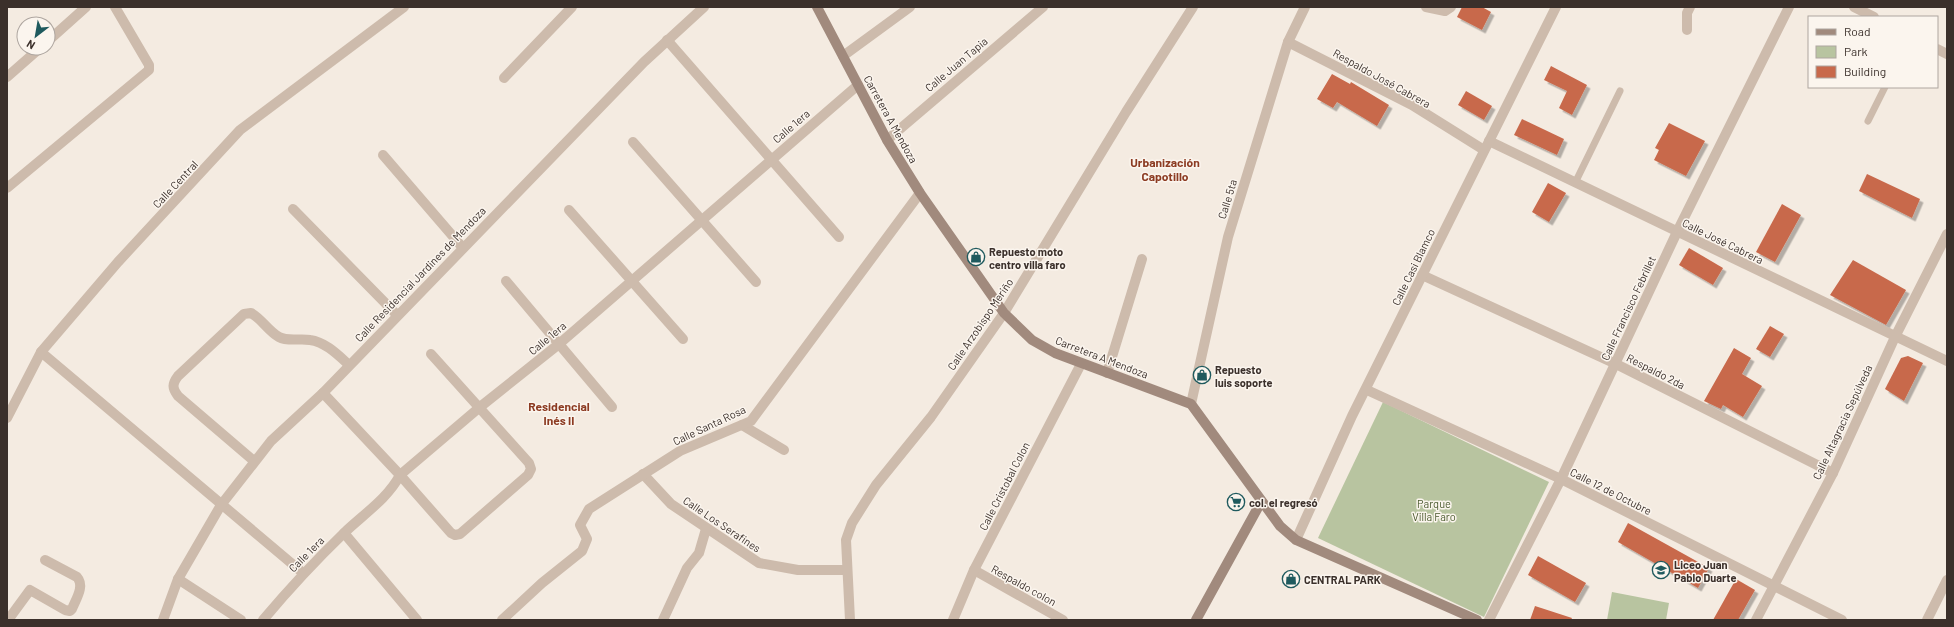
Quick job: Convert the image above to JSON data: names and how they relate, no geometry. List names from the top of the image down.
{
  "streets": {
    "street": [
      "Calle Juan Tapia",
      "Respaldo José Cabrera",
      "Carretera A Mendoza",
      "Calle 1era",
      "Calle Central",
      "Calle 5ta",
      "Calle José Cabrera",
      "Calle Casi Blamco",
      "Calle Residencial Jardines de Mendoza",
      "Calle Francisco Febrillet",
      "Calle Arzobispo Meriño",
      "Respaldo 2da",
      "Calle Altagracia Sepúlveda",
      "Calle Santa Rosa",
      "Calle Cristobal Colon",
      "Calle 12 de Octubre",
      "Calle Los Serafines",
      "Respaldo colon"
    ]
  },
  "crossings": [
    ["Calle Juan Tapia", "Carretera A Mendoza"],
    ["Respaldo José Cabrera", "Calle 5ta"],
    ["Respaldo José Cabrera", "Calle José Cabrera"],
    ["Respaldo José Cabrera", "Calle Casi Blamco"],
    ["Carretera A Mendoza", "Calle 1era"],
    ["Carretera A Mendoza", "Calle 5ta"],
    ["Carretera A Mendoza", "Calle Arzobispo Meriño"],
    ["Carretera A Mendoza", "Calle Santa Rosa"],
    ["Carretera A Mendoza", "Calle Cristobal Colon"],
    ["Calle José Cabrera", "Calle Casi Blamco"],
    ["Calle José Cabrera", "Calle Francisco Febrillet"],
    ["Calle José Cabrera", "Calle Altagracia Sepúlveda"],
    ["Calle Casi Blamco", "Respaldo 2da"],
    ["Calle Casi Blamco", "Calle 12 de Octubre"],
    ["Calle Francisco Febrillet", "Respaldo 2da"],
    ["Calle Francisco Febrillet", "Calle 12 de Octubre"],
    ["Calle Arzobispo Meriño", "Calle Los Serafines"],
    ["Respaldo 2da", "Calle Altagracia Sepúlveda"],
    ["Calle Altagracia Sepúlveda", "Calle 12 de Octubre"],
    ["Calle Santa Rosa", "Calle Los Serafines"],
    ["Calle Cristobal Colon", "Respaldo colon"]
  ],
  "districts": ["Urbanización Capotillo", "Residencial Inés II"],
  "parks": ["Parque Villa Faro"],
  "places": {
    "shop": ["Repuesto moto centro villa faro", "Repuesto luis soporte", "CENTRAL PARK"],
    "supermarket": ["col. el regresó"],
    "school or university": ["Liceo Juan Pablo Duarte"]
  },
  "legend": ["Road", "Park", "Building"],
  "north": "bottom left"
}
